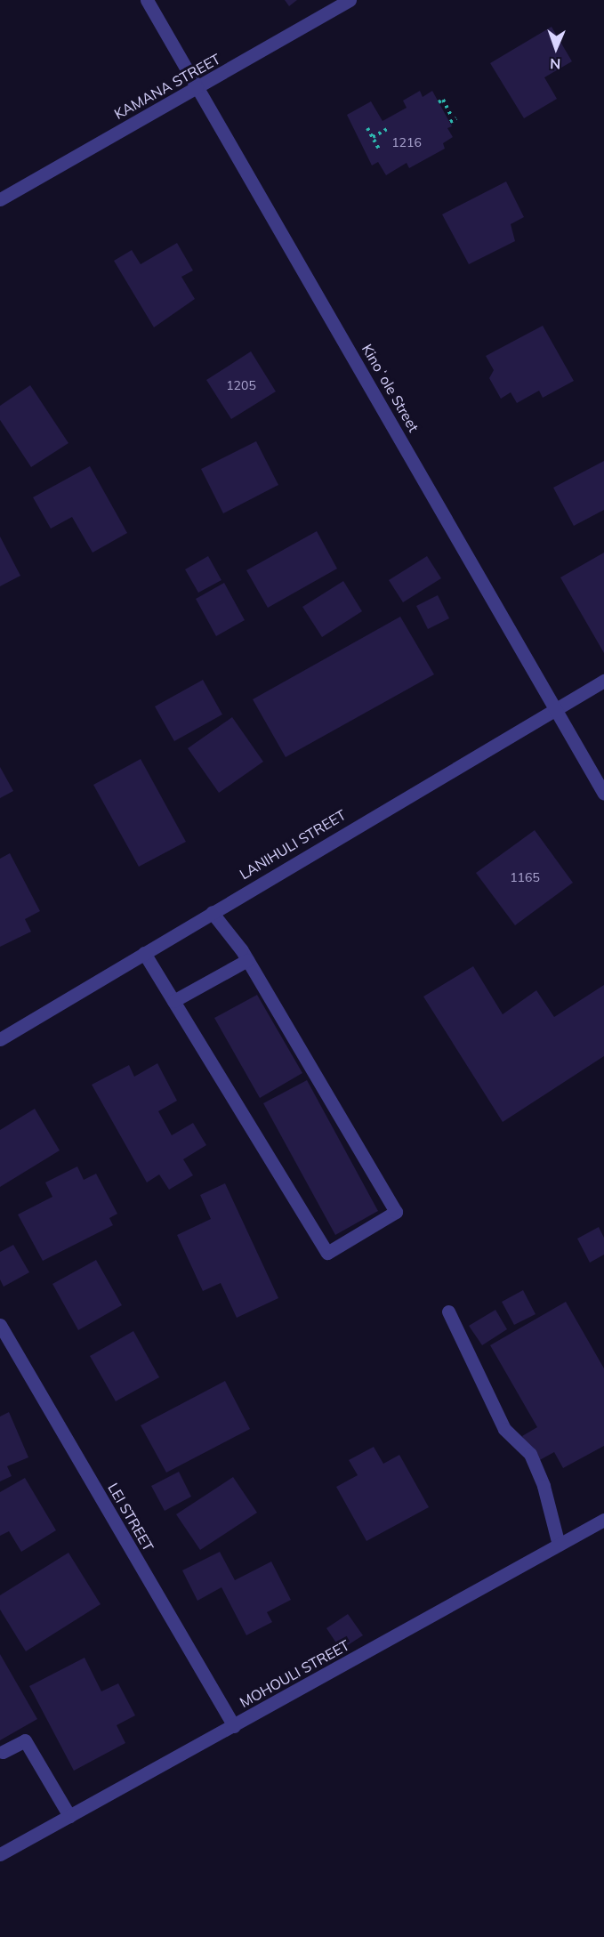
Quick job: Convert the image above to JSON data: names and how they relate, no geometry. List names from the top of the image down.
{
  "streets": {
    "street": [
      "KAMANA STREET",
      "Kinoʻole Street",
      "LANIHULI STREET",
      "LEI STREET",
      "MOHOULI STREET"
    ]
  },
  "crossings": [
    ["KAMANA STREET", "Kinoʻole Street"],
    ["Kinoʻole Street", "LANIHULI STREET"],
    ["LEI STREET", "MOHOULI STREET"]
  ],
  "house_numbers": ["1216", "1205", "1165"],
  "north": "bottom"
}
